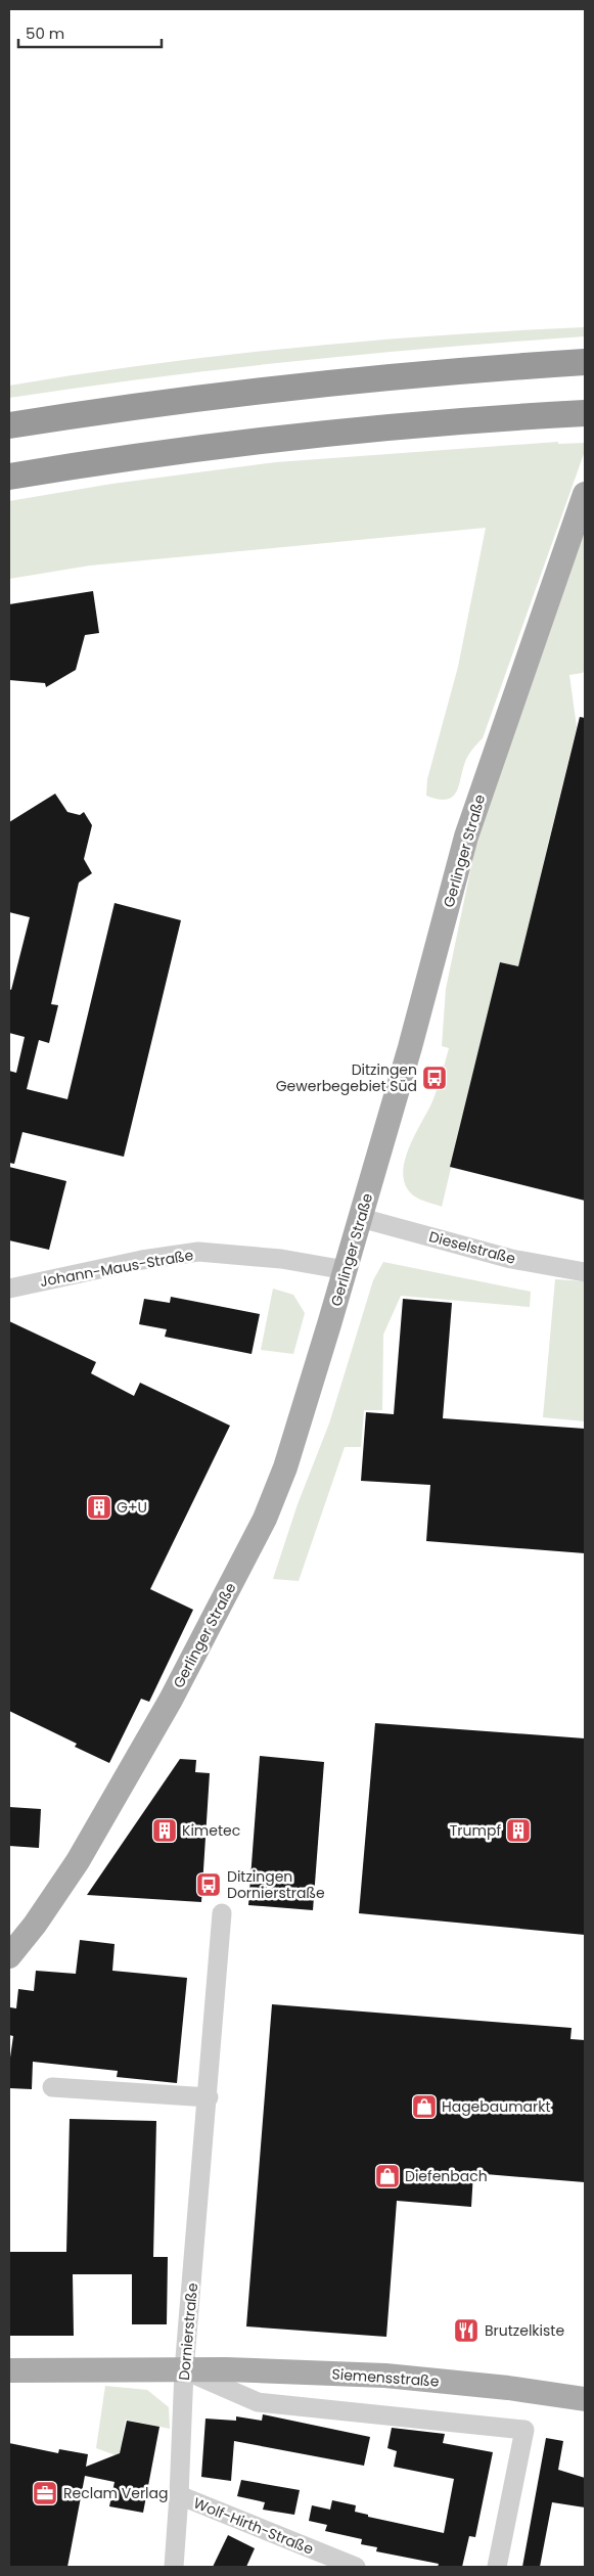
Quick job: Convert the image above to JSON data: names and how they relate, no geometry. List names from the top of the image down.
{
  "streets": {
    "main road": ["Gerlinger Straße", "Siemensstraße"],
    "street": [
      "Dieselstraße",
      "Johann-Maus-Straße",
      "Dornierstraße",
      "Wolf-Hirth-Straße"
    ]
  },
  "crossings": [
    ["Gerlinger Straße", "Dieselstraße"],
    ["Gerlinger Straße", "Johann-Maus-Straße"],
    ["Dornierstraße", "Siemensstraße"],
    ["Dornierstraße", "Wolf-Hirth-Straße"]
  ],
  "places": {
    "bus stop": ["Ditzingen Gewerbegebiet Süd", "Ditzingen Dornierstraße"],
    "building": ["G+U", "Kimetec", "Trumpf"],
    "shop": ["Hagebaumarkt", "Diefenbach"],
    "restaurant": ["Brutzelkiste"],
    "office": ["Reclam Verlag"]
  },
  "scale_bar": "50 m"
}
